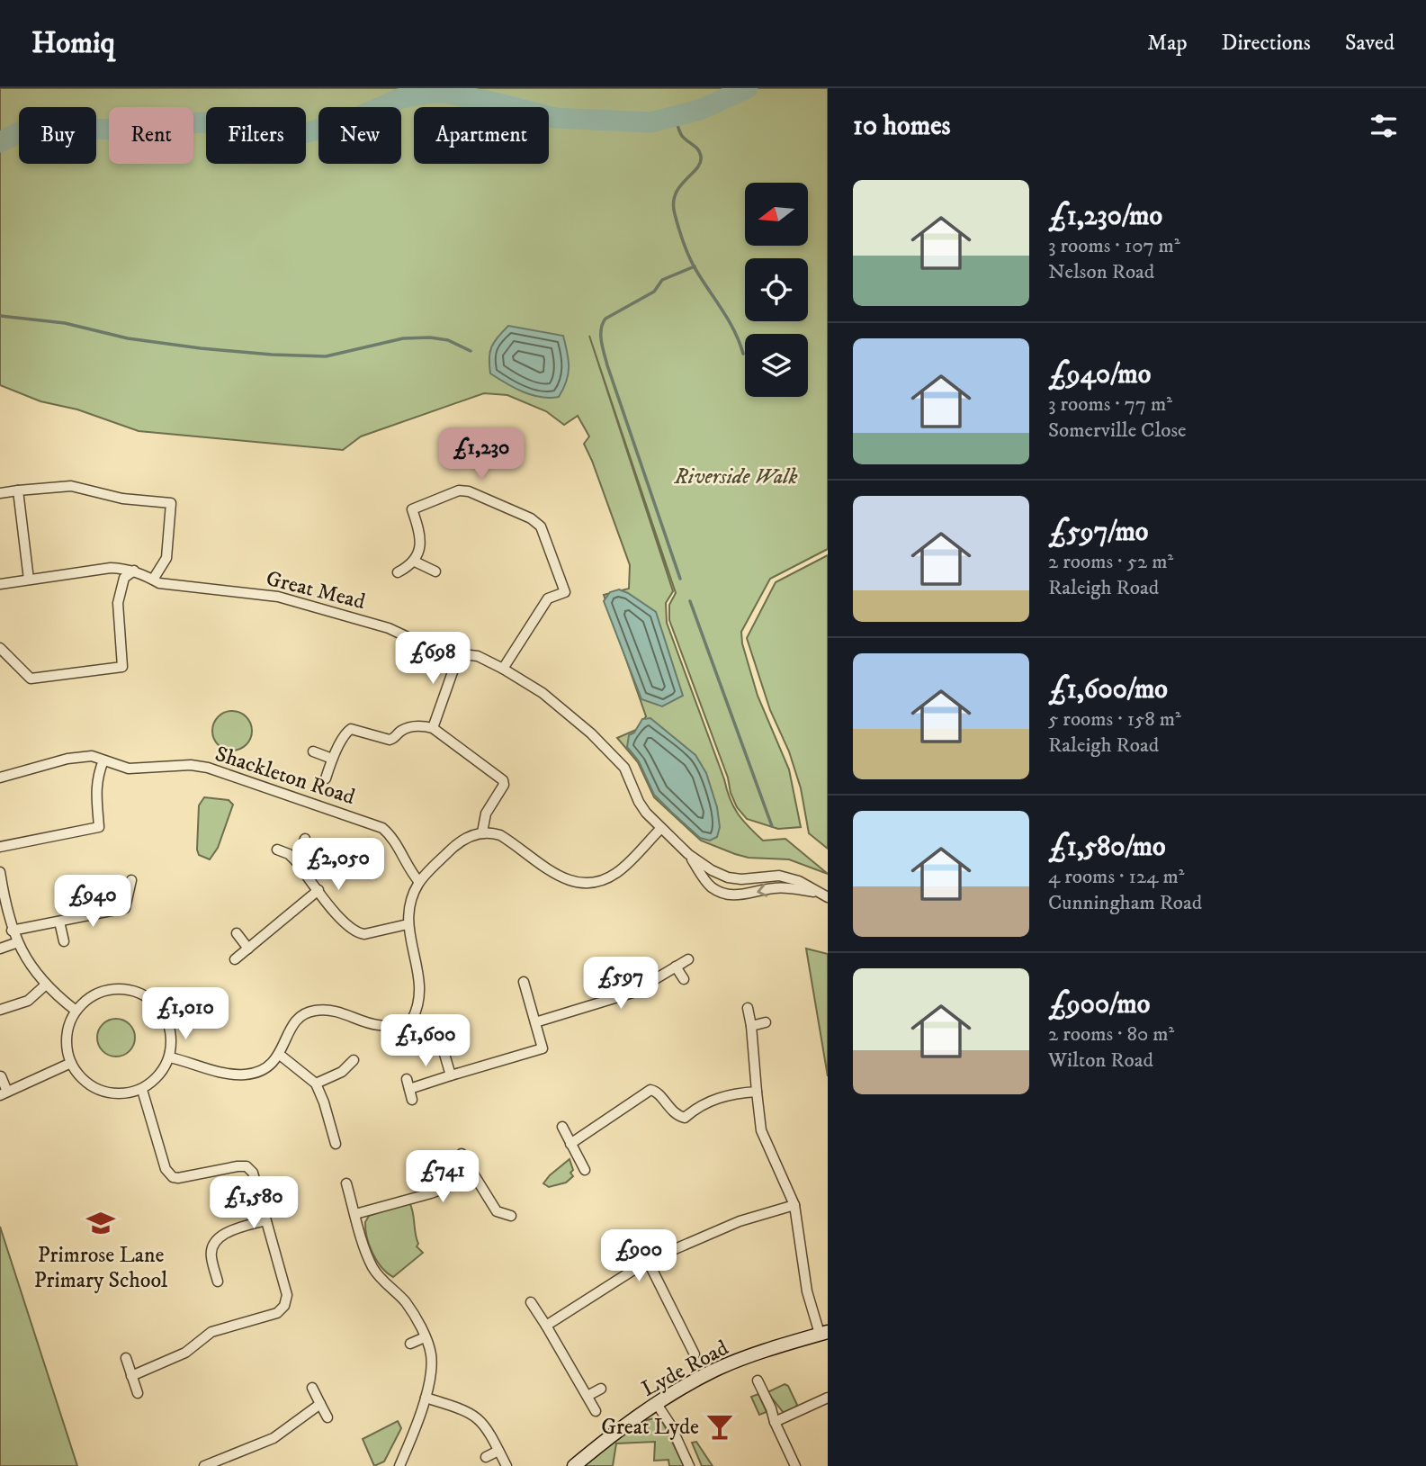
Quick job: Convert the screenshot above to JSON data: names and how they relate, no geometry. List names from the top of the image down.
{
  "streets": {
    "street": ["Great Mead", "Shackleton Road", "Lyde Road"]
  },
  "parks": ["Riverside Walk"],
  "places": {
    "school or university": ["Primrose Lane Primary School"],
    "bar": ["Great Lyde"]
  },
  "north": "left",
  "page": {
    "header": "Homiq",
    "nav": ["Map", "Directions", "Saved"],
    "heading": "10 homes",
    "chip": [
      "Buy",
      "Rent",
      "Filters",
      "New",
      "Apartment"
    ],
    "list": [
      {
        "name": "£1,230/mo",
        "note": "3 rooms · 107 m² · Nelson Road"
      },
      {
        "name": "£940/mo",
        "note": "3 rooms · 77 m² · Somerville Close"
      },
      {
        "name": "£597/mo",
        "note": "2 rooms · 52 m² · Raleigh Road"
      },
      {
        "name": "£1,600/mo",
        "note": "5 rooms · 158 m² · Raleigh Road"
      },
      {
        "name": "£1,580/mo",
        "note": "4 rooms · 124 m² · Cunningham Road"
      },
      {
        "name": "£900/mo",
        "note": "2 rooms · 80 m² · Wilton Road"
      }
    ],
    "price": [
      "£1,230",
      "£698",
      "£2,050",
      "£940",
      "£597",
      "£1,010",
      "£1,600",
      "£741",
      "£1,580",
      "£900"
    ]
  }
}
